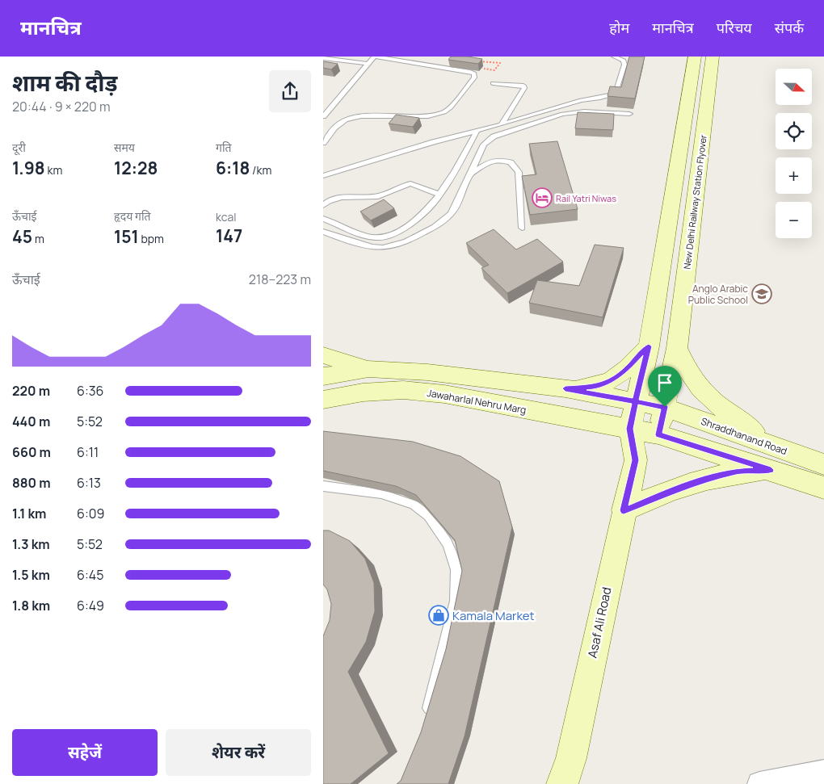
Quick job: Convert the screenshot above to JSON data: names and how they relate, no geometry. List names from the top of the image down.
{
  "streets": {
    "main road": [
      "New Delhi Railway Station Flyover",
      "Jawaharlal Nehru Marg",
      "Shraddhanand Road",
      "Asaf Ali Road"
    ]
  },
  "crossings": [
    ["New Delhi Railway Station Flyover", "Jawaharlal Nehru Marg"],
    ["New Delhi Railway Station Flyover", "Shraddhanand Road"],
    ["Jawaharlal Nehru Marg", "Shraddhanand Road"]
  ],
  "places": {
    "hotel": ["Rail Yatri Niwas"],
    "school or university": ["Anglo Arabic Public School"],
    "shop": ["Kamala Market"]
  },
  "north": "right",
  "page": {
    "header": "मानचित्र",
    "nav": [
      "होम",
      "मानचित्र",
      "परिचय",
      "संपर्क"
    ],
    "heading": ["शाम की दौड़", "20:44 · 9 × 220 m"],
    "map_buttons": ["+", "−"],
    "stats": [
      ["दूरी", "1.98 km"],
      ["समय", "12:28"],
      ["गति", "6:18 /km"],
      ["ऊँचाई", "45 m"],
      ["हृदय गति", "151 bpm"],
      ["kcal", "147"]
    ],
    "chart": ["ऊँचाई", "218–223 m"],
    "list": [
      {
        "name": "220 m",
        "note": "6:36"
      },
      {
        "name": "440 m",
        "note": "5:52"
      },
      {
        "name": "660 m",
        "note": "6:11"
      },
      {
        "name": "880 m",
        "note": "6:13"
      },
      {
        "name": "1.1 km",
        "note": "6:09"
      },
      {
        "name": "1.3 km",
        "note": "5:52"
      },
      {
        "name": "1.5 km",
        "note": "6:45"
      },
      {
        "name": "1.8 km",
        "note": "6:49"
      }
    ],
    "buttons": ["सहेजें", "शेयर करें"]
  }
}
